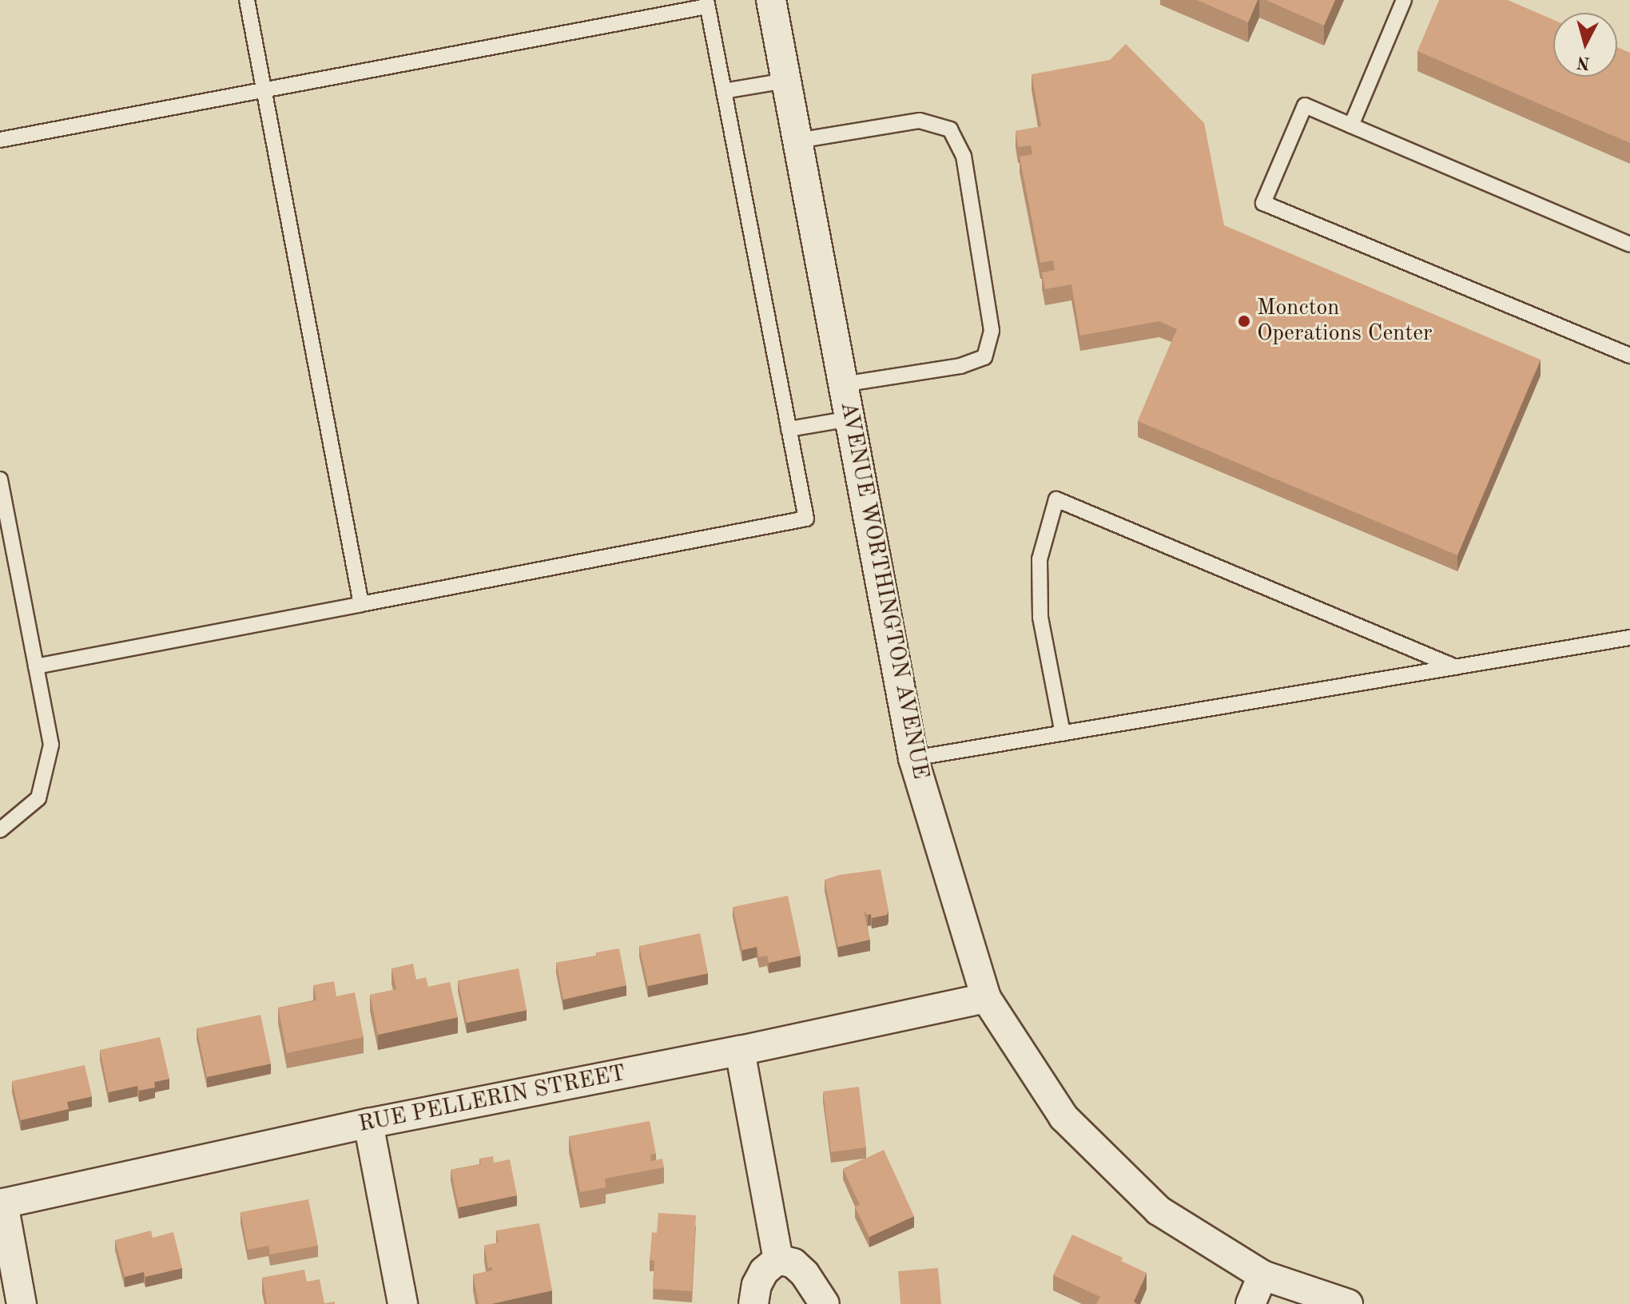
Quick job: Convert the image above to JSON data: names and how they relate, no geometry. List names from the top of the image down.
{
  "streets": {
    "street": ["AVENUE WORTHINGTON AVENUE", "RUE PELLERIN STREET"]
  },
  "crossings": [
    ["AVENUE WORTHINGTON AVENUE", "RUE PELLERIN STREET"]
  ],
  "places": ["Moncton Operations Center"],
  "north": "bottom"
}
